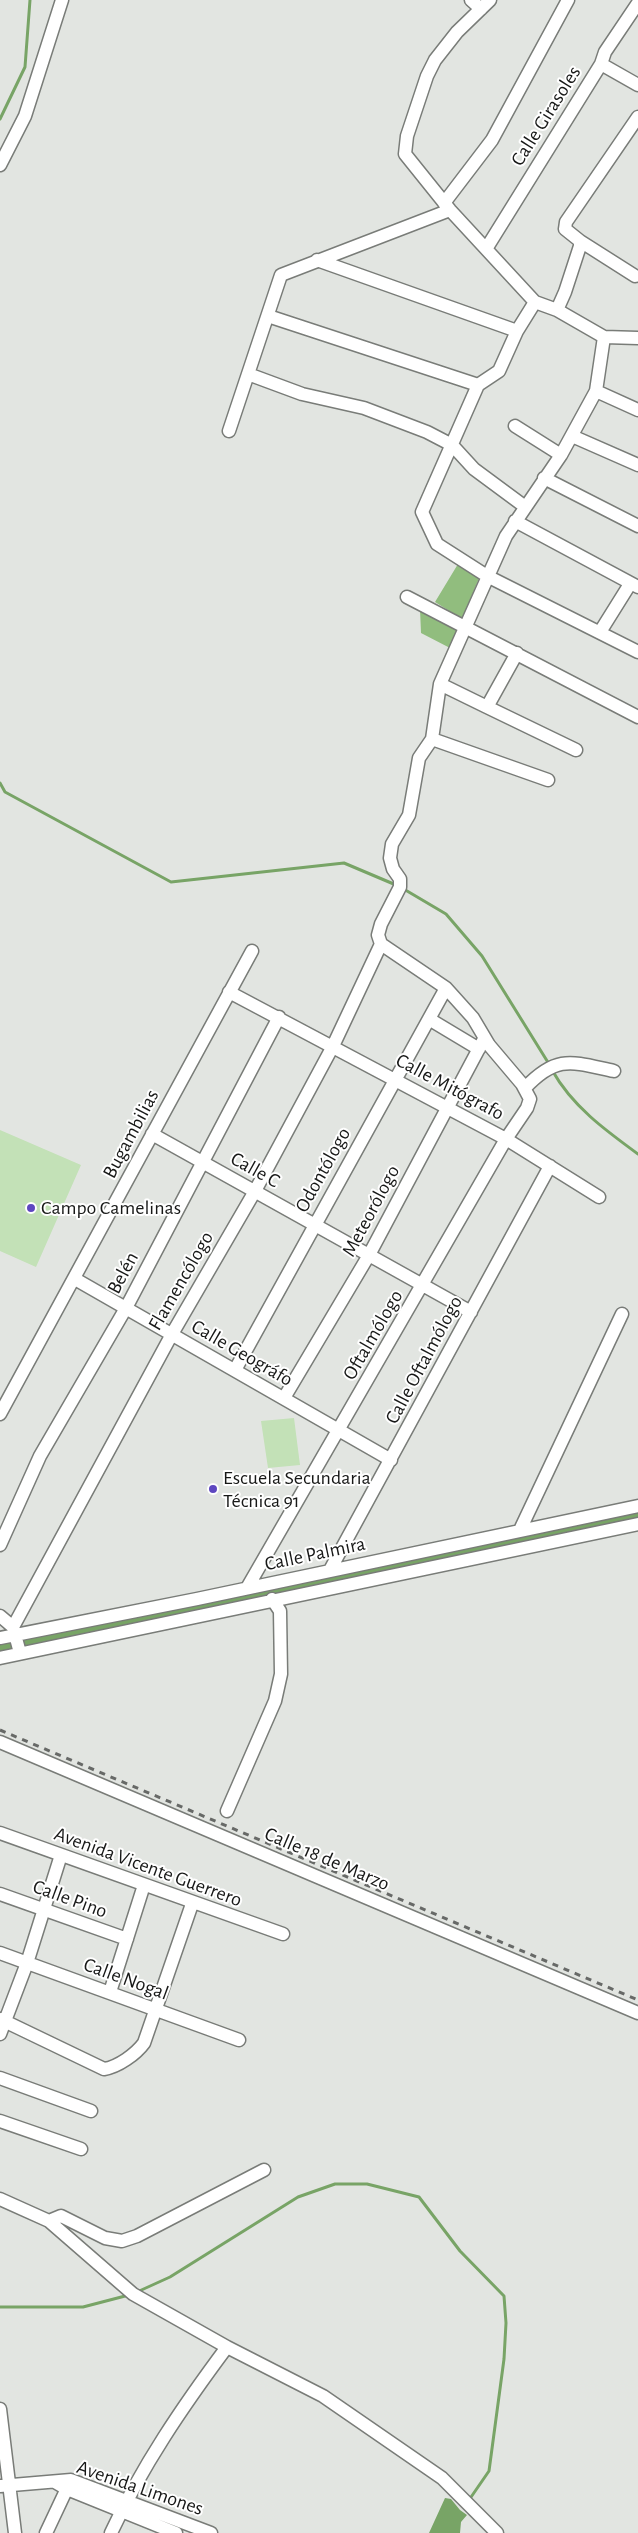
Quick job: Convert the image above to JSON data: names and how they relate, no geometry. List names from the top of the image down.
{
  "streets": {
    "street": [
      "Calle Girasoles",
      "Calle Mitógrafo",
      "Bugambilias",
      "Calle C",
      "Odontólogo",
      "Meteorólogo",
      "Belén",
      "Flamencólogo",
      "Oftalmólogo",
      "Calle Geográfo",
      "Calle Oftalmólogo",
      "Calle Palmira",
      "Calle 18 de Marzo",
      "Avenida Vicente Guerrero",
      "Calle Pino",
      "Calle Nogal",
      "Avenida Limones"
    ]
  },
  "crossings": [
    ["Calle Mitógrafo", "Bugambilias"],
    ["Calle Mitógrafo", "Odontólogo"],
    ["Calle Mitógrafo", "Meteorólogo"],
    ["Calle Mitógrafo", "Belén"],
    ["Calle Mitógrafo", "Flamencólogo"],
    ["Calle Mitógrafo", "Oftalmólogo"],
    ["Calle Mitógrafo", "Calle Oftalmólogo"],
    ["Bugambilias", "Calle C"],
    ["Bugambilias", "Calle Geográfo"],
    ["Calle C", "Odontólogo"],
    ["Calle C", "Meteorólogo"],
    ["Calle C", "Belén"],
    ["Calle C", "Flamencólogo"],
    ["Calle C", "Oftalmólogo"],
    ["Calle C", "Calle Oftalmólogo"],
    ["Odontólogo", "Calle Geográfo"],
    ["Meteorólogo", "Calle Geográfo"],
    ["Belén", "Calle Geográfo"],
    ["Flamencólogo", "Calle Geográfo"],
    ["Flamencólogo", "Calle Palmira"],
    ["Oftalmólogo", "Calle Geográfo"],
    ["Oftalmólogo", "Calle Palmira"],
    ["Calle Geográfo", "Calle Oftalmólogo"],
    ["Calle Oftalmólogo", "Calle Palmira"]
  ],
  "places": ["Campo Camelinas", "Escuela Secundaria Técnica 91"]
}
